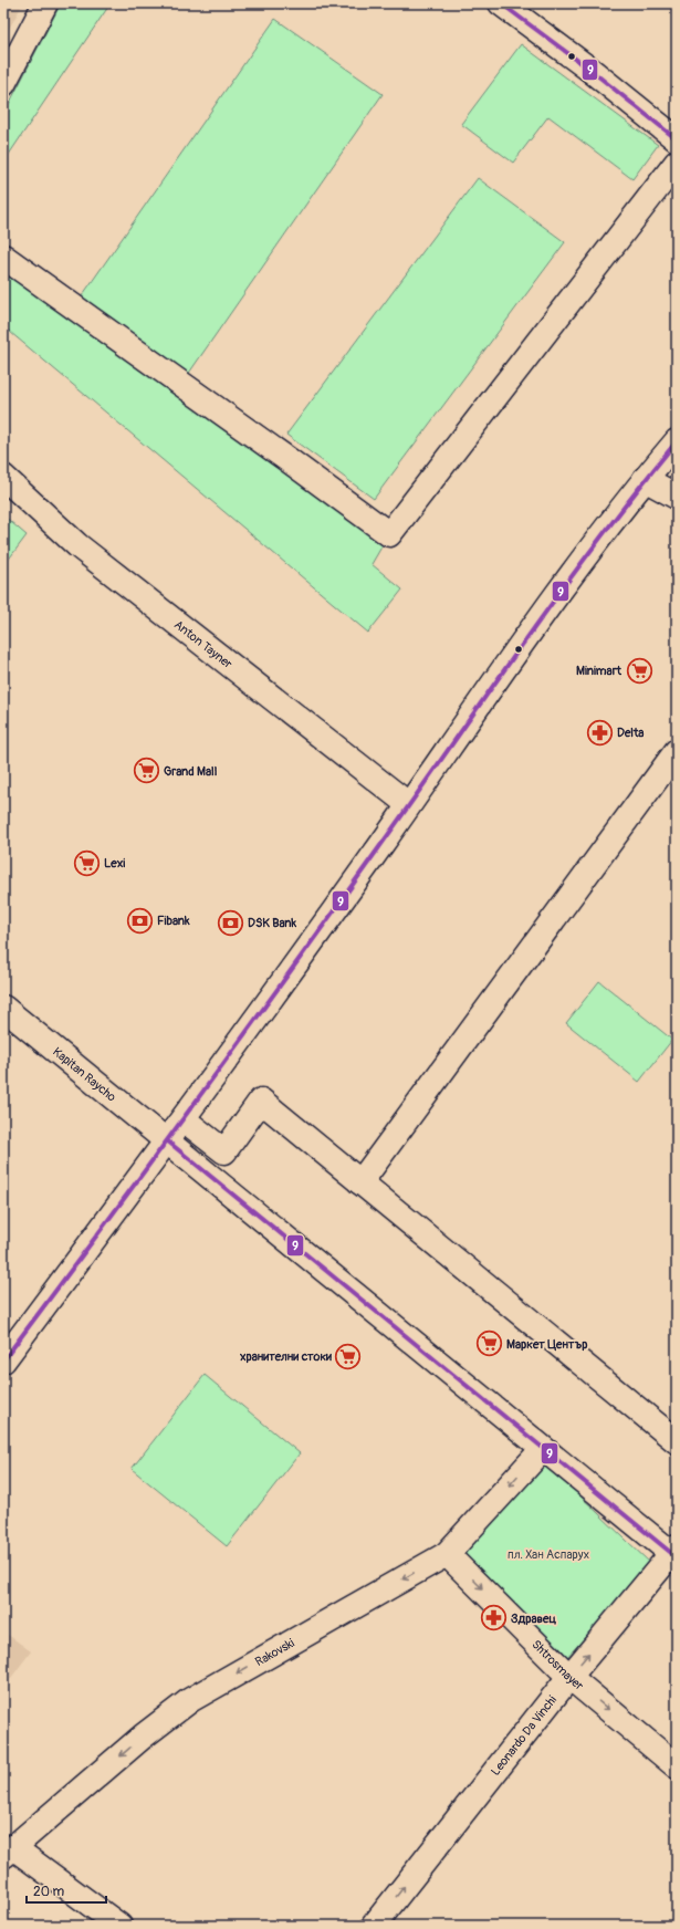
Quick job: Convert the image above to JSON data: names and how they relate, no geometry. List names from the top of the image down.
{
  "streets": {
    "street": [
      "Anton Tayner",
      "Kapitan Raycho",
      "Rakovski",
      "Shtrosmayer",
      "Leonardo Da Vinchi"
    ]
  },
  "crossings": [
    ["Kapitan Raycho", "Rakovski"],
    ["Kapitan Raycho", "Leonardo Da Vinchi"],
    ["Rakovski", "Shtrosmayer"],
    ["Shtrosmayer", "Leonardo Da Vinchi"]
  ],
  "one_way": ["Rakovski", "Shtrosmayer", "Leonardo Da Vinchi"],
  "parks": ["пл. Хан Аспарух"],
  "places": {
    "supermarket": [
      "Minimart",
      "Grand Mall",
      "Lexi",
      "Маркет Център",
      "хранителни стоки"
    ],
    "pharmacy": ["Delta", "Здравец"],
    "bank": ["Fibank", "DSK Bank"]
  },
  "lines": ["transit line 9"],
  "scale_bar": "20 m"
}
